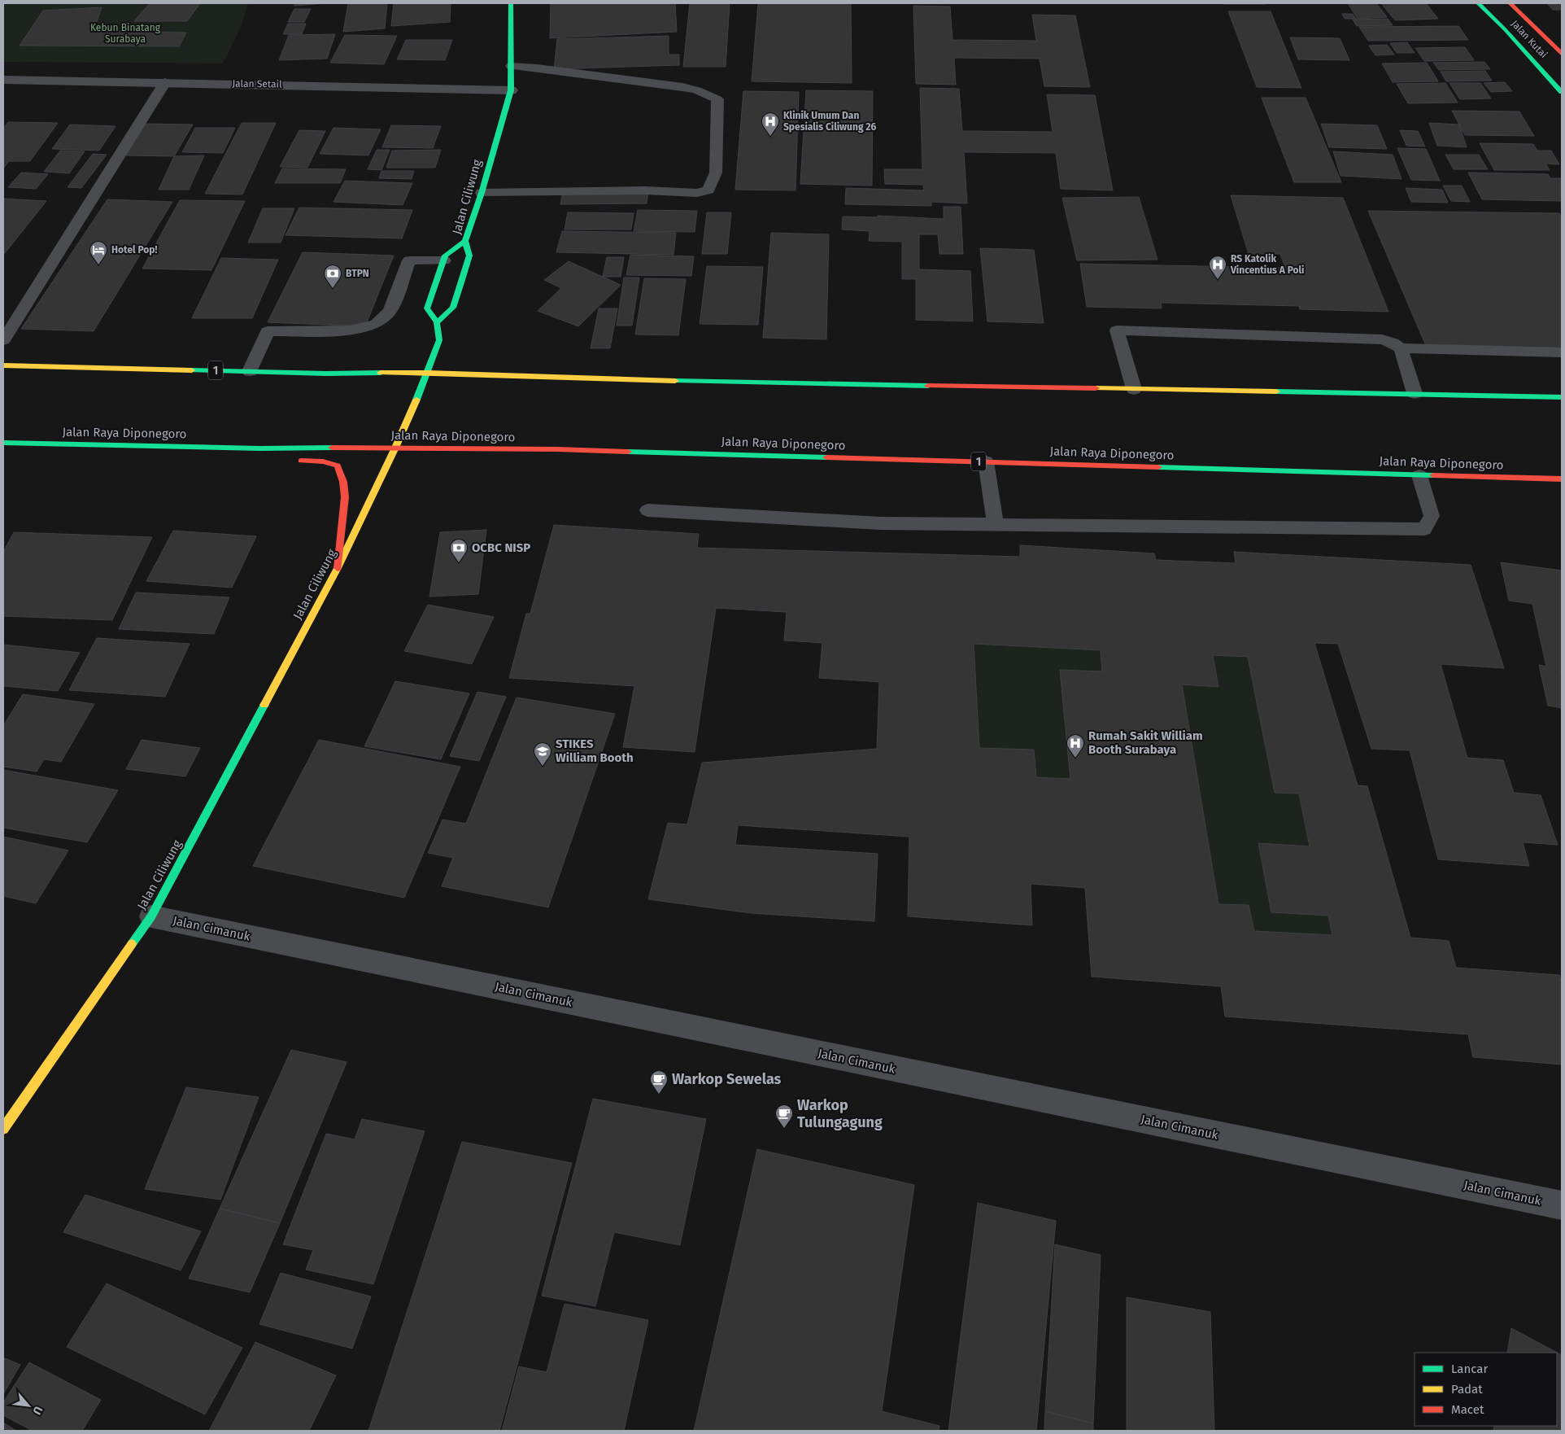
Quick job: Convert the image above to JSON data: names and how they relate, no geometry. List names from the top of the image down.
{
  "streets": {
    "main road": [
      "Jalan Kutai",
      "Jalan Ciliwung",
      "1",
      "Jalan Raya Diponegoro"
    ],
    "street": ["Jalan Setail", "Jalan Cimanuk"]
  },
  "crossings": [
    ["Jalan Setail", "Jalan Ciliwung"],
    ["Jalan Ciliwung", "1"],
    ["Jalan Ciliwung", "Jalan Raya Diponegoro"],
    ["Jalan Ciliwung", "Jalan Cimanuk"]
  ],
  "parks": ["Kebun Binatang Surabaya"],
  "places": {
    "hospital": ["Klinik Umum Dan Spesialis Ciliwung 26", "RS Katolik Vincentius A Poli", "Rumah Sakit William Booth Surabaya"],
    "hotel": ["Hotel Pop!"],
    "bank": ["BTPN", "OCBC NISP"],
    "school or university": ["STIKES William Booth"],
    "cafe": ["Warkop Sewelas", "Warkop Tulungagung"]
  },
  "legend": ["Lancar", "Padat", "Macet"],
  "north": "bottom right"
}
